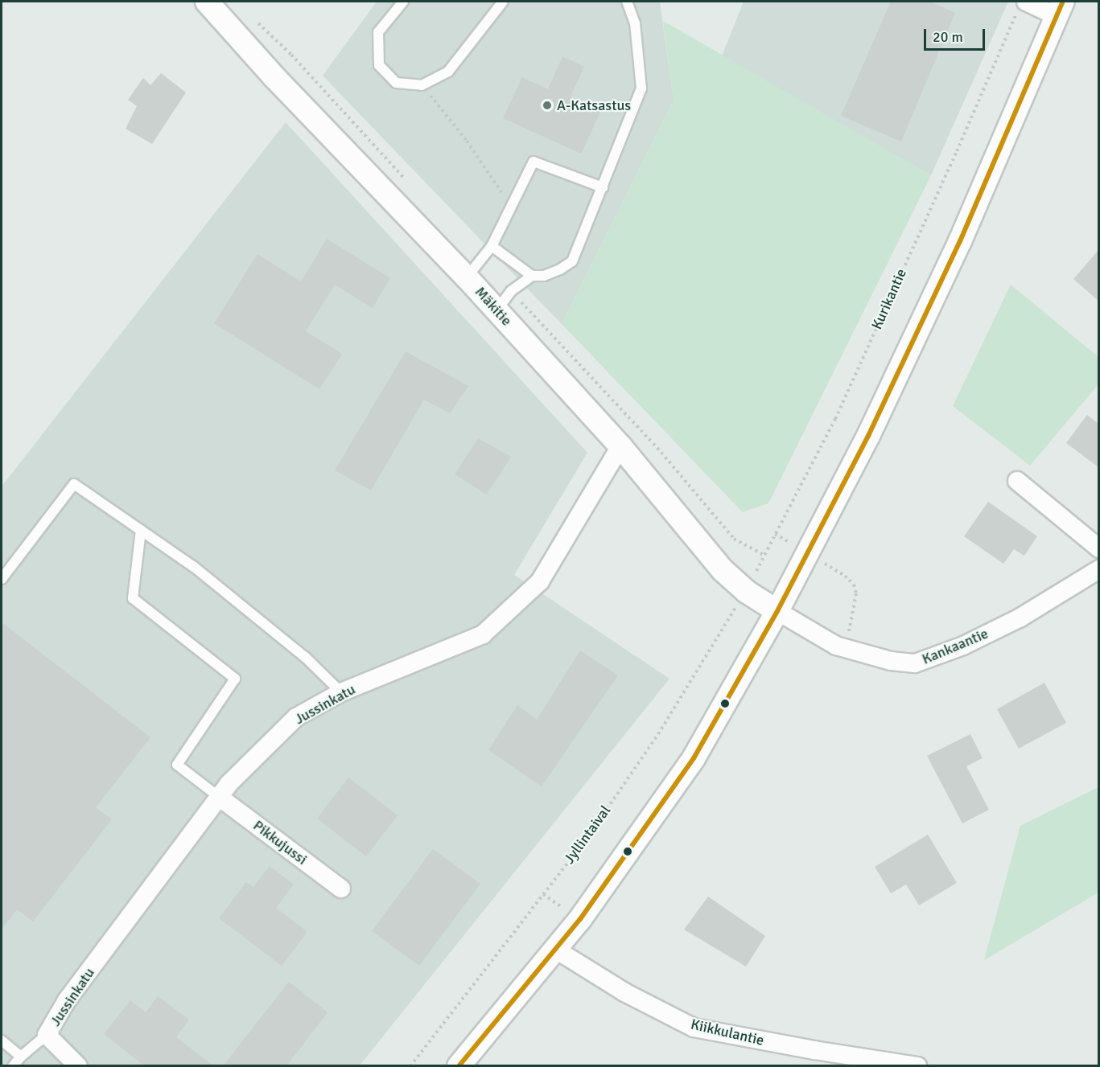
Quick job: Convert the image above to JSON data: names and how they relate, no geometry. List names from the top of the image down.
{
  "streets": {
    "street": [
      "Mäkitie",
      "Kankaantie",
      "Jussinkatu",
      "Pikkujussi",
      "Kiikkulantie"
    ],
    "path": ["Kurikantie", "Jyllintaival"]
  },
  "crossings": [
    ["Kurikantie", "Mäkitie"],
    ["Kurikantie", "Jyllintaival"],
    ["Mäkitie", "Kankaantie"],
    ["Mäkitie", "Jussinkatu"],
    ["Mäkitie", "Jyllintaival"],
    ["Jussinkatu", "Pikkujussi"]
  ],
  "places": ["A-Katsastus"],
  "scale_bar": "20 m"
}
